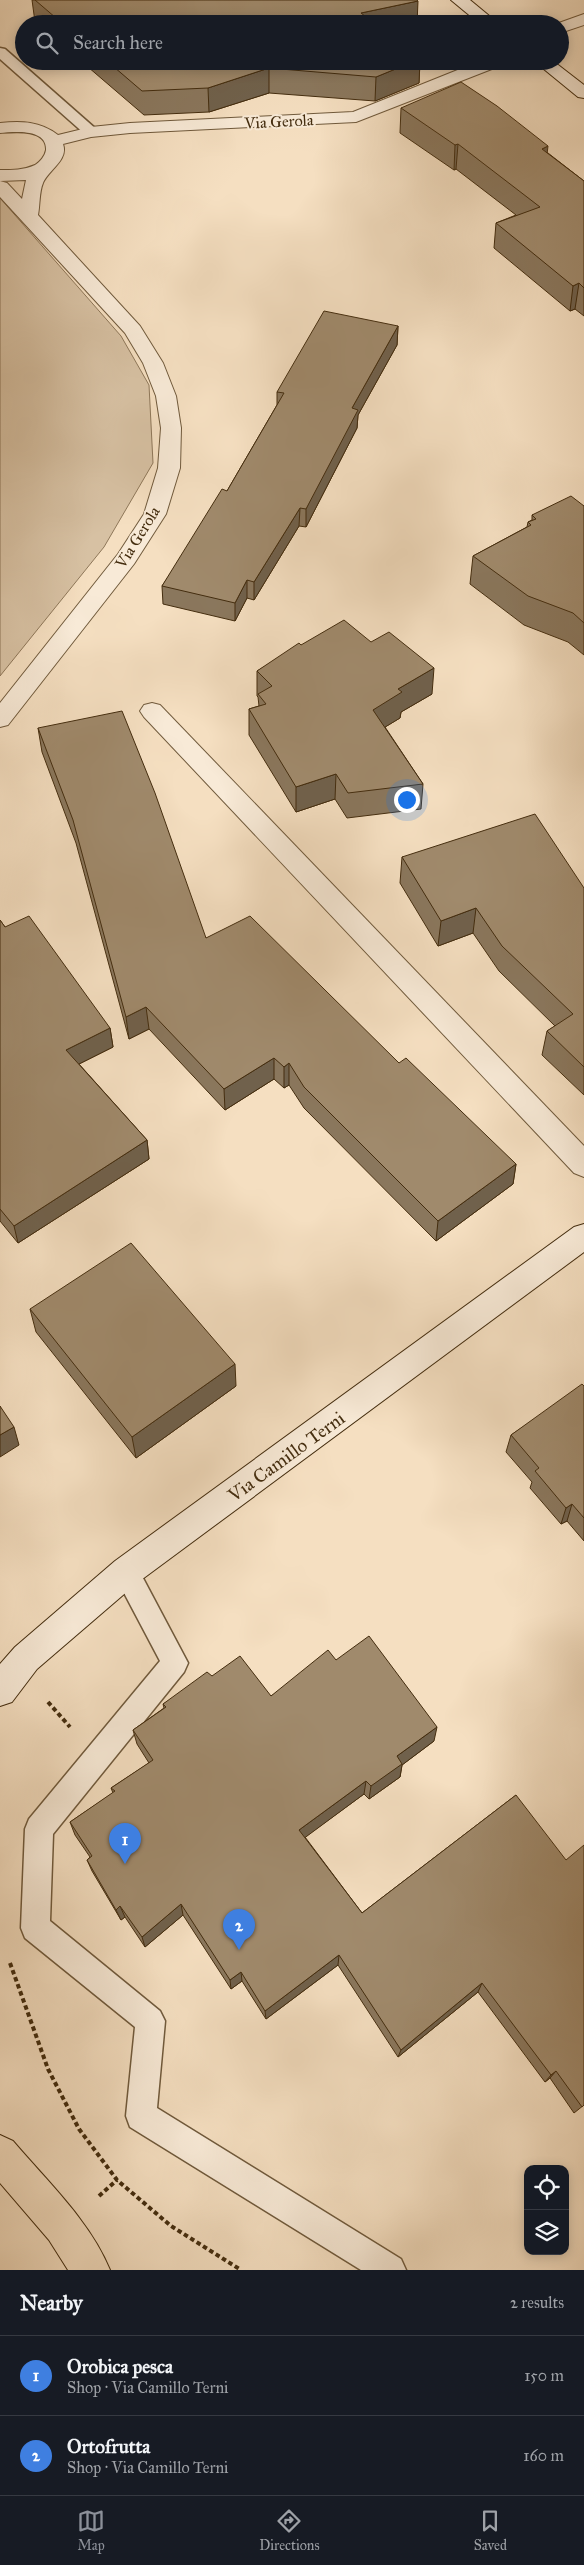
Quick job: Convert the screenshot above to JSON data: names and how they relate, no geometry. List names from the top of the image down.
{
  "streets": {
    "street": ["Via Gerola", "Via Camillo Terni"]
  },
  "page": {
    "search": "Search here",
    "pins": ["1", "2"],
    "heading": ["Nearby", "2 results"],
    "list": [
      {
        "mark": "1",
        "name": "Orobica pesca",
        "note": "Shop · Via Camillo Terni",
        "value": "150 m"
      },
      {
        "mark": "2",
        "name": "Ortofrutta",
        "note": "Shop · Via Camillo Terni",
        "value": "160 m"
      }
    ],
    "nav": ["Map", "Directions", "Saved"]
  }
}
